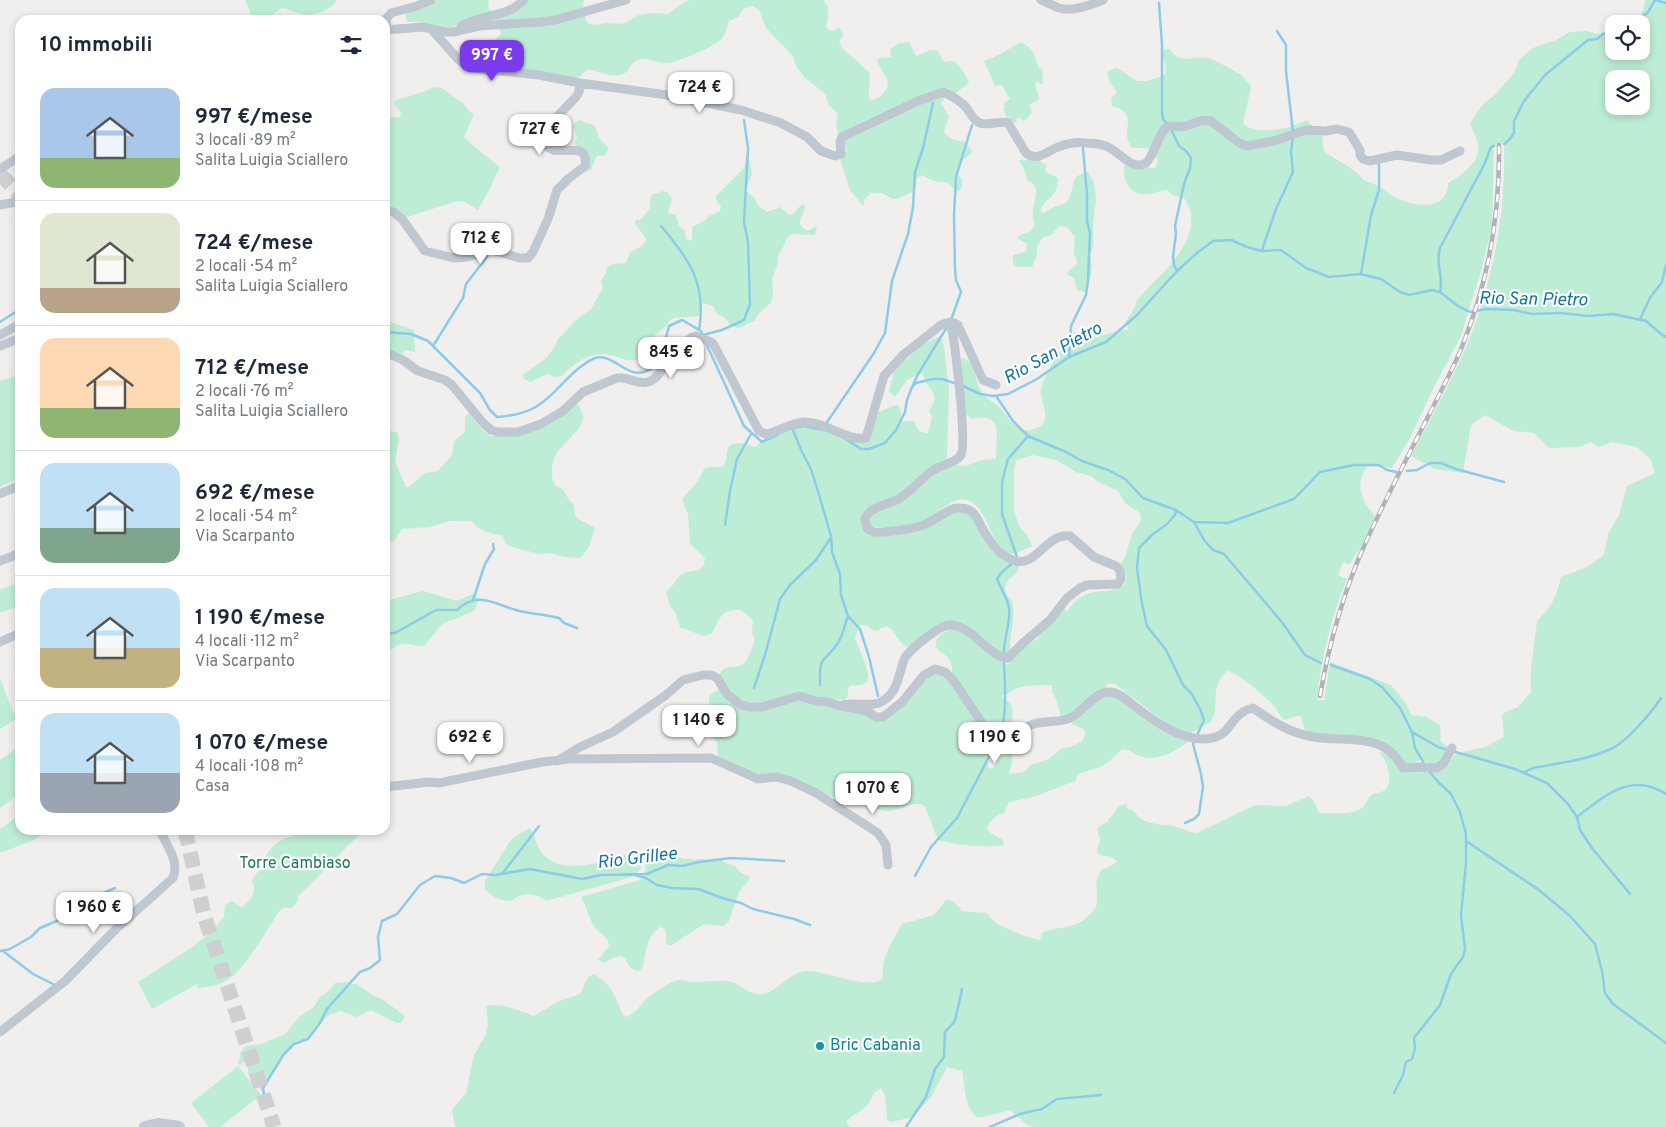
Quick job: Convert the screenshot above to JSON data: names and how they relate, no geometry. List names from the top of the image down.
{
  "water": ["Rio San Pietro", "Rio Grillee"],
  "parks": ["Torre Cambiaso"],
  "places": ["Bric Cabania"],
  "page": {
    "heading": "10 immobili",
    "price": [
      "997 €",
      "724 €",
      "727 €",
      "712 €",
      "845 €",
      "1 140 €",
      "692 €",
      "1 190 €",
      "1 070 €",
      "1 960 €"
    ],
    "list": [
      {
        "name": "997 €/mese",
        "note": "3 locali · 89 m² · Salita Luigia Sciallero"
      },
      {
        "name": "724 €/mese",
        "note": "2 locali · 54 m² · Salita Luigia Sciallero"
      },
      {
        "name": "712 €/mese",
        "note": "2 locali · 76 m² · Salita Luigia Sciallero"
      },
      {
        "name": "692 €/mese",
        "note": "2 locali · 54 m² · Via Scarpanto"
      },
      {
        "name": "1 190 €/mese",
        "note": "4 locali · 112 m² · Via Scarpanto"
      },
      {
        "name": "1 070 €/mese",
        "note": "4 locali · 108 m² · Casa"
      }
    ]
  }
}
